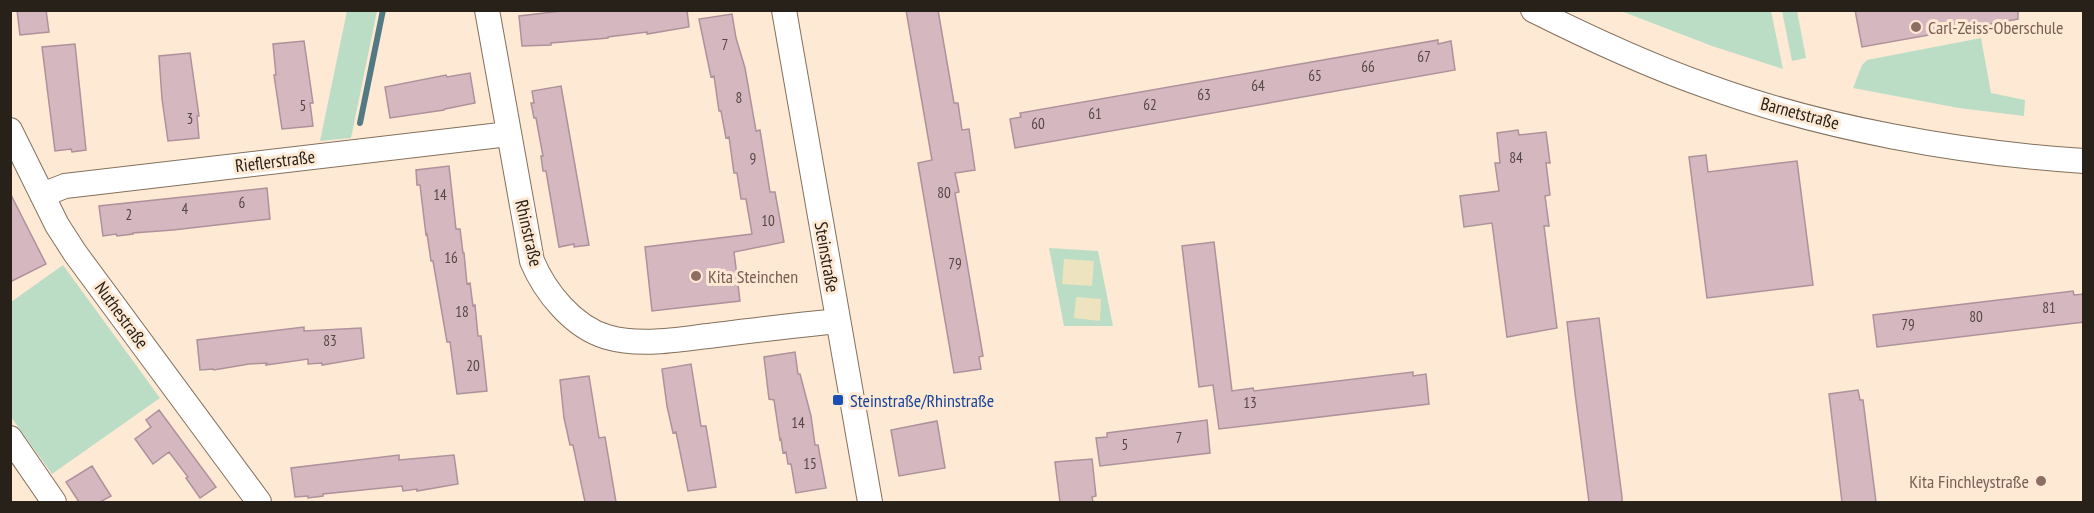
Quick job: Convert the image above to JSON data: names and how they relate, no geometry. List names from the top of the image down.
{
  "streets": {
    "street": [
      "Barnetstraße",
      "Rieflerstraße",
      "Rhinstraße",
      "Steinstraße",
      "Nuthestraße"
    ]
  },
  "crossings": [
    ["Rieflerstraße", "Rhinstraße"],
    ["Rieflerstraße", "Nuthestraße"],
    ["Rhinstraße", "Steinstraße"]
  ],
  "places": {
    "other": ["Carl-Zeiss-Oberschule", "Kita Steinchen", "Kita Finchleystraße"],
    "transit": ["Steinstraße/Rhinstraße"]
  },
  "house_numbers": [
    "7",
    "67",
    "66",
    "65",
    "64",
    "63",
    "8",
    "62",
    "5",
    "61",
    "3",
    "60",
    "84",
    "9",
    "80",
    "14",
    "6",
    "4",
    "2",
    "10",
    "16",
    "79",
    "81",
    "18",
    "80",
    "79",
    "83",
    "20",
    "13",
    "14",
    "7",
    "5",
    "15"
  ]
}
